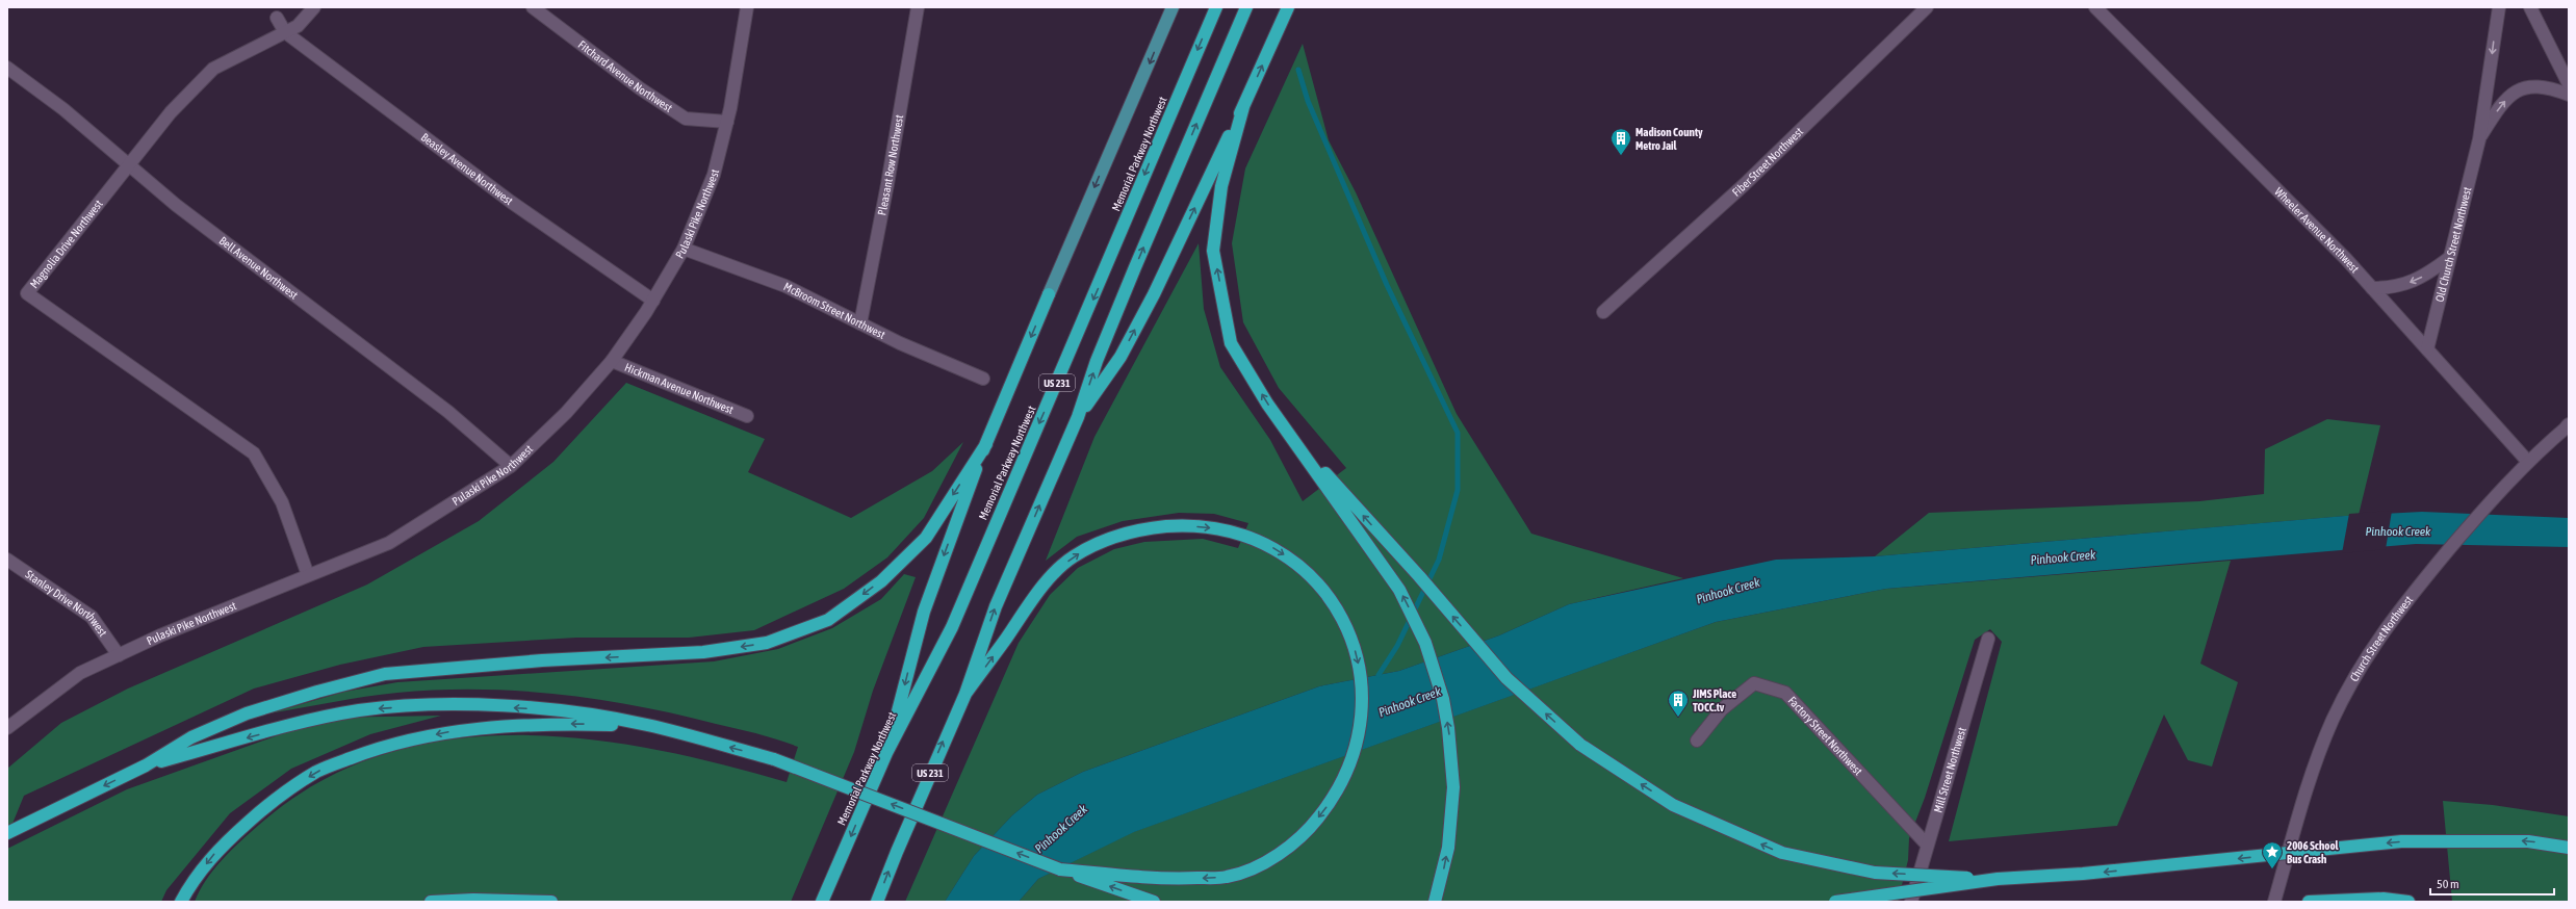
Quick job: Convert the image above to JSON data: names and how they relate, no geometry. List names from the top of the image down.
{
  "streets": {
    "highway": ["Memorial Parkway Northwest", "US 231"],
    "street": [
      "Fitchard Avenue Northwest",
      "Fiber Street Northwest",
      "Pleasant Row Northwest",
      "Beasley Avenue Northwest",
      "Pulaski Pike Northwest",
      "Wheeler Avenue Northwest",
      "Magnolia Drive Northwest",
      "Old Church Street Northwest",
      "Bell Avenue Northwest",
      "McBroom Street Northwest",
      "Hickman Avenue Northwest",
      "Stanley Drive Northwest",
      "Church Street Northwest",
      "Factory Street Northwest",
      "Mill Street Northwest"
    ]
  },
  "crossings": [
    ["Fitchard Avenue Northwest", "Pulaski Pike Northwest"],
    ["Pleasant Row Northwest", "McBroom Street Northwest"],
    ["Beasley Avenue Northwest", "Pulaski Pike Northwest"],
    ["Beasley Avenue Northwest", "Magnolia Drive Northwest"],
    ["Pulaski Pike Northwest", "Magnolia Drive Northwest"],
    ["Pulaski Pike Northwest", "Bell Avenue Northwest"],
    ["Pulaski Pike Northwest", "McBroom Street Northwest"],
    ["Pulaski Pike Northwest", "Hickman Avenue Northwest"],
    ["Pulaski Pike Northwest", "Stanley Drive Northwest"],
    ["Wheeler Avenue Northwest", "Old Church Street Northwest"],
    ["Wheeler Avenue Northwest", "Church Street Northwest"],
    ["Magnolia Drive Northwest", "Bell Avenue Northwest"],
    ["Factory Street Northwest", "Mill Street Northwest"]
  ],
  "water": ["Pinhook Creek"],
  "places": {
    "building": ["Madison County Metro Jail", "JIMS Place TOCC.tv"],
    "place": ["2006 School Bus Crash"]
  },
  "scale_bar": "50 m"
}
